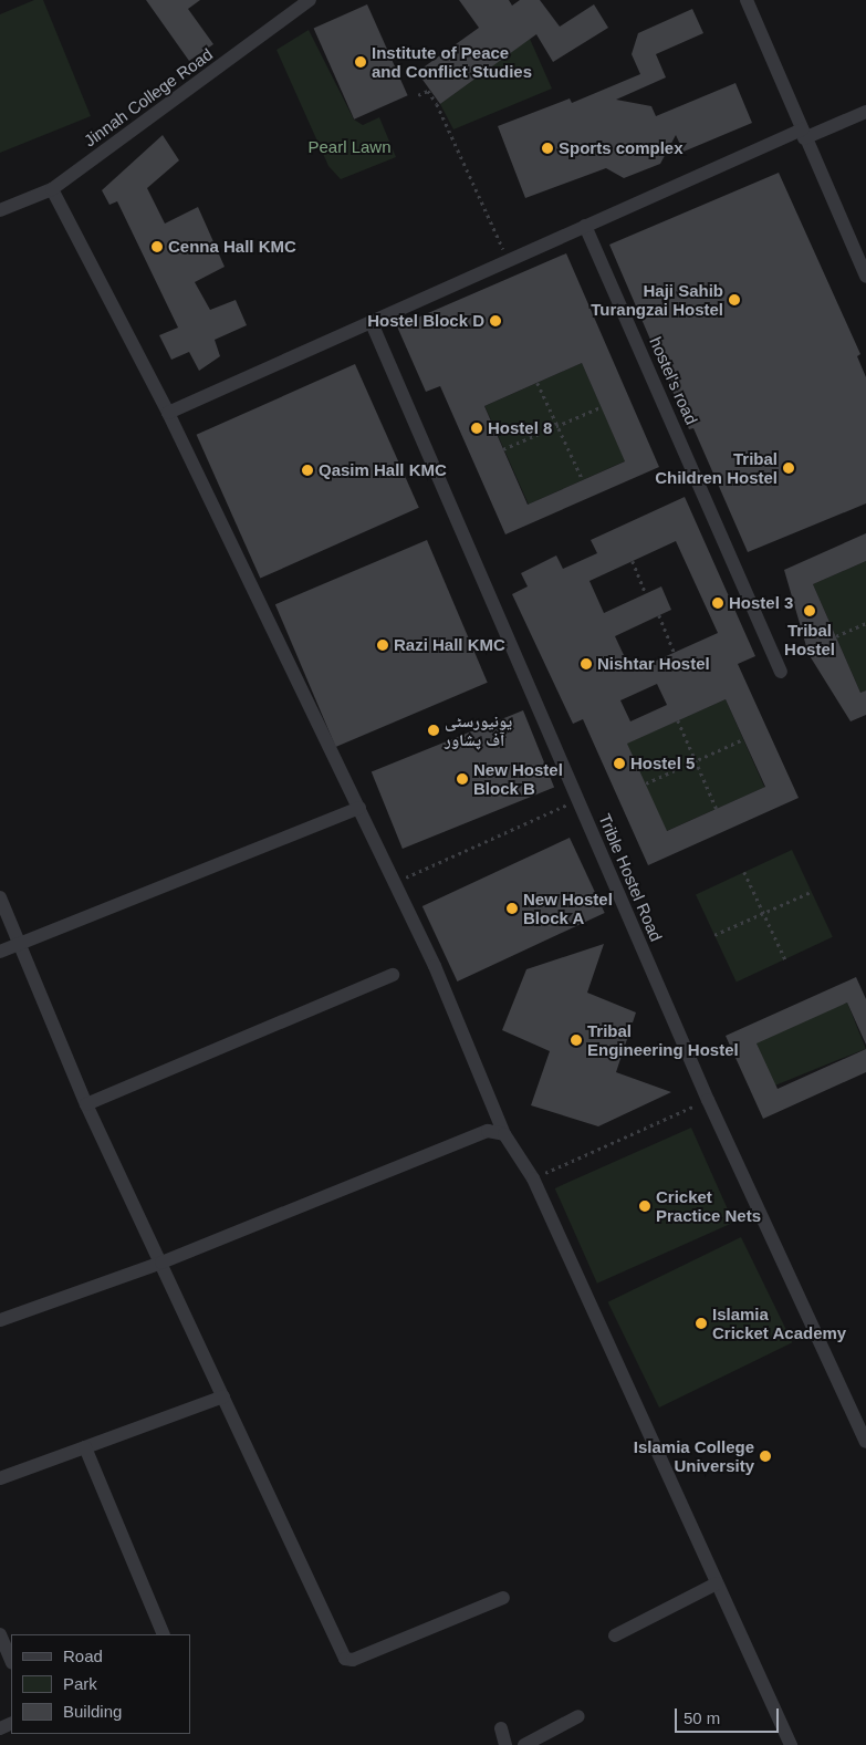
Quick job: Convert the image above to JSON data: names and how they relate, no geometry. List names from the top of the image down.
{
  "streets": {
    "street": ["Jinnah College Road", "hostel's road", "Trible Hostel Road"]
  },
  "parks": ["Pearl Lawn"],
  "places": [
    "Institute of Peace and Conflict Studies",
    "Sports complex",
    "Cenna Hall KMC",
    "Haji Sahib Turangzai Hostel",
    "Hostel Block D",
    "Hostel 8",
    "Tribal Children Hostel",
    "Qasim Hall KMC",
    "Hostel 3",
    "Tribal Hostel",
    "Razi Hall KMC",
    "Nishtar Hostel",
    "یونیورسٹی آف پشاور",
    "Hostel 5",
    "New Hostel Block B",
    "New Hostel Block A",
    "Tribal Engineering Hostel",
    "Cricket Practice Nets",
    "Islamia Cricket Academy",
    "Islamia College University"
  ],
  "legend": ["Road", "Park", "Building"],
  "scale_bar": "50 m"
}
